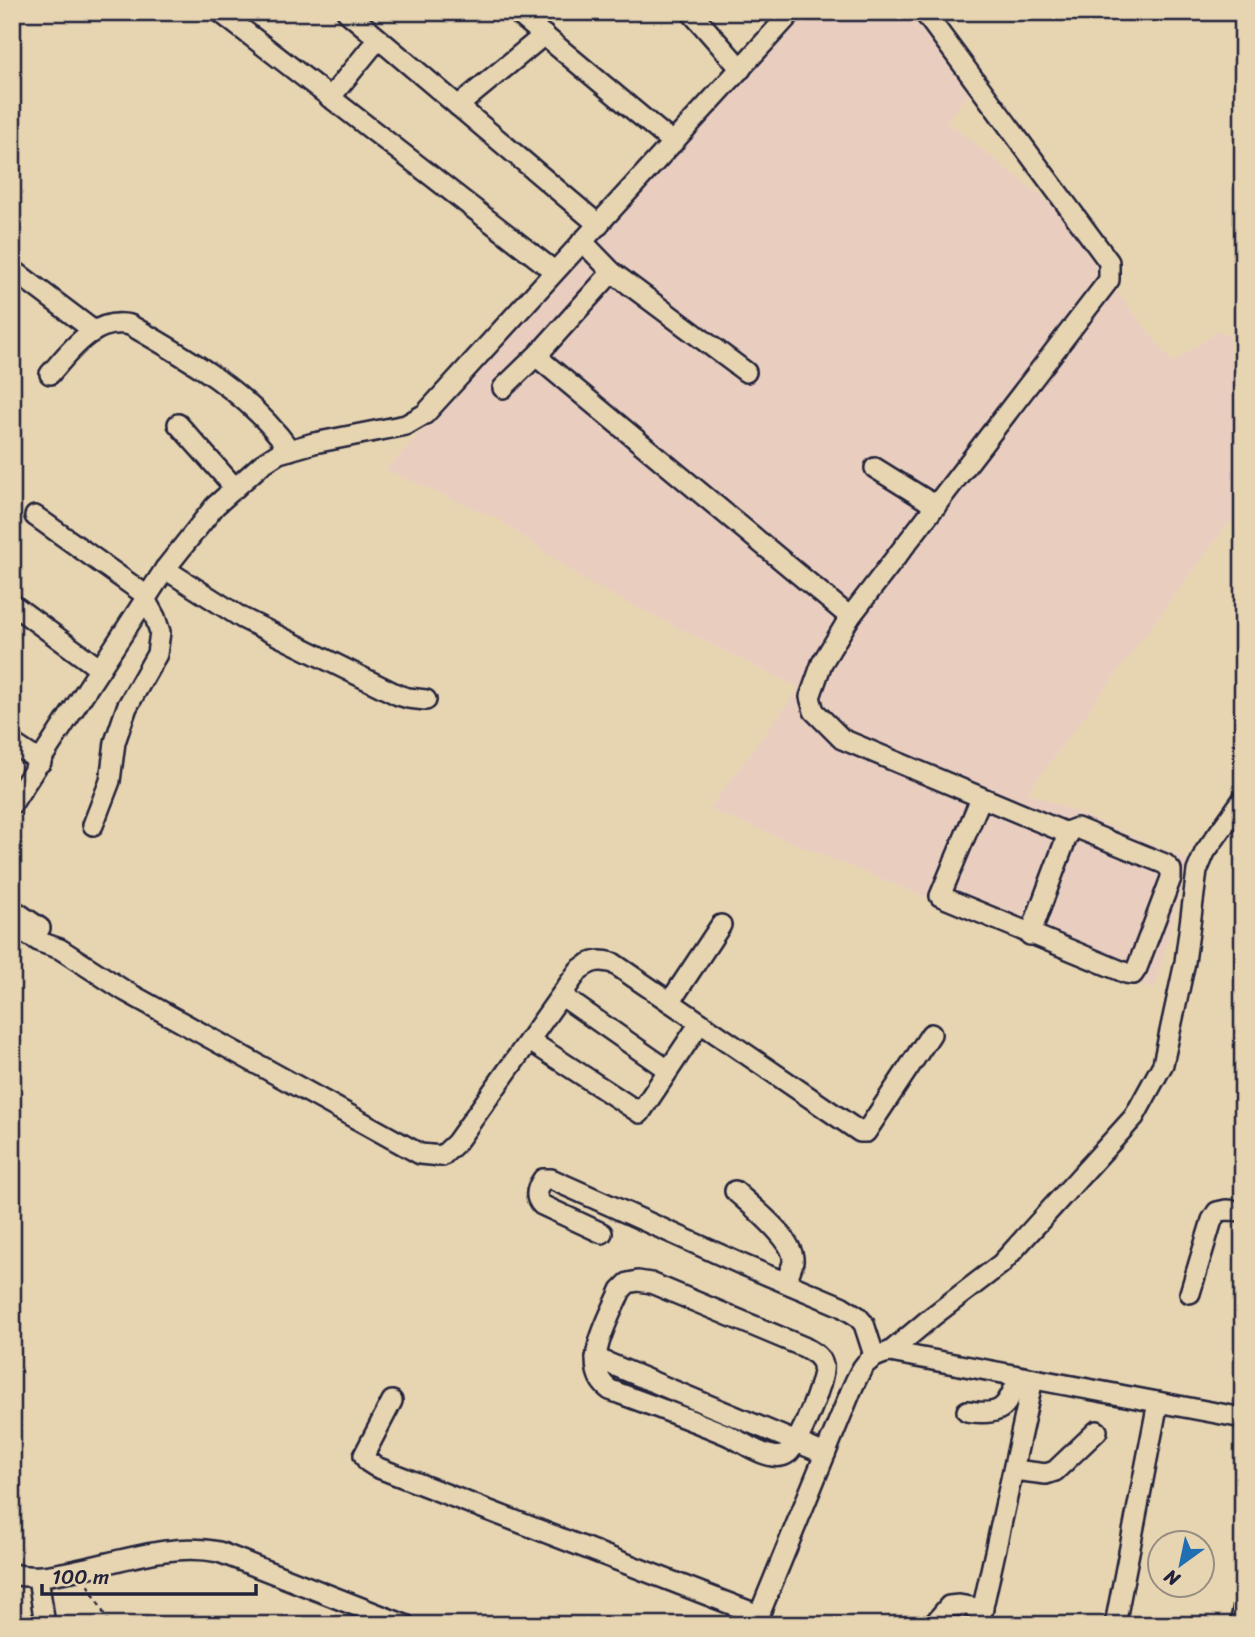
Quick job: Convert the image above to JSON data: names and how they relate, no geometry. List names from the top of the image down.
{
  "scale_bar": "100 m",
  "north": "bottom left"
}
